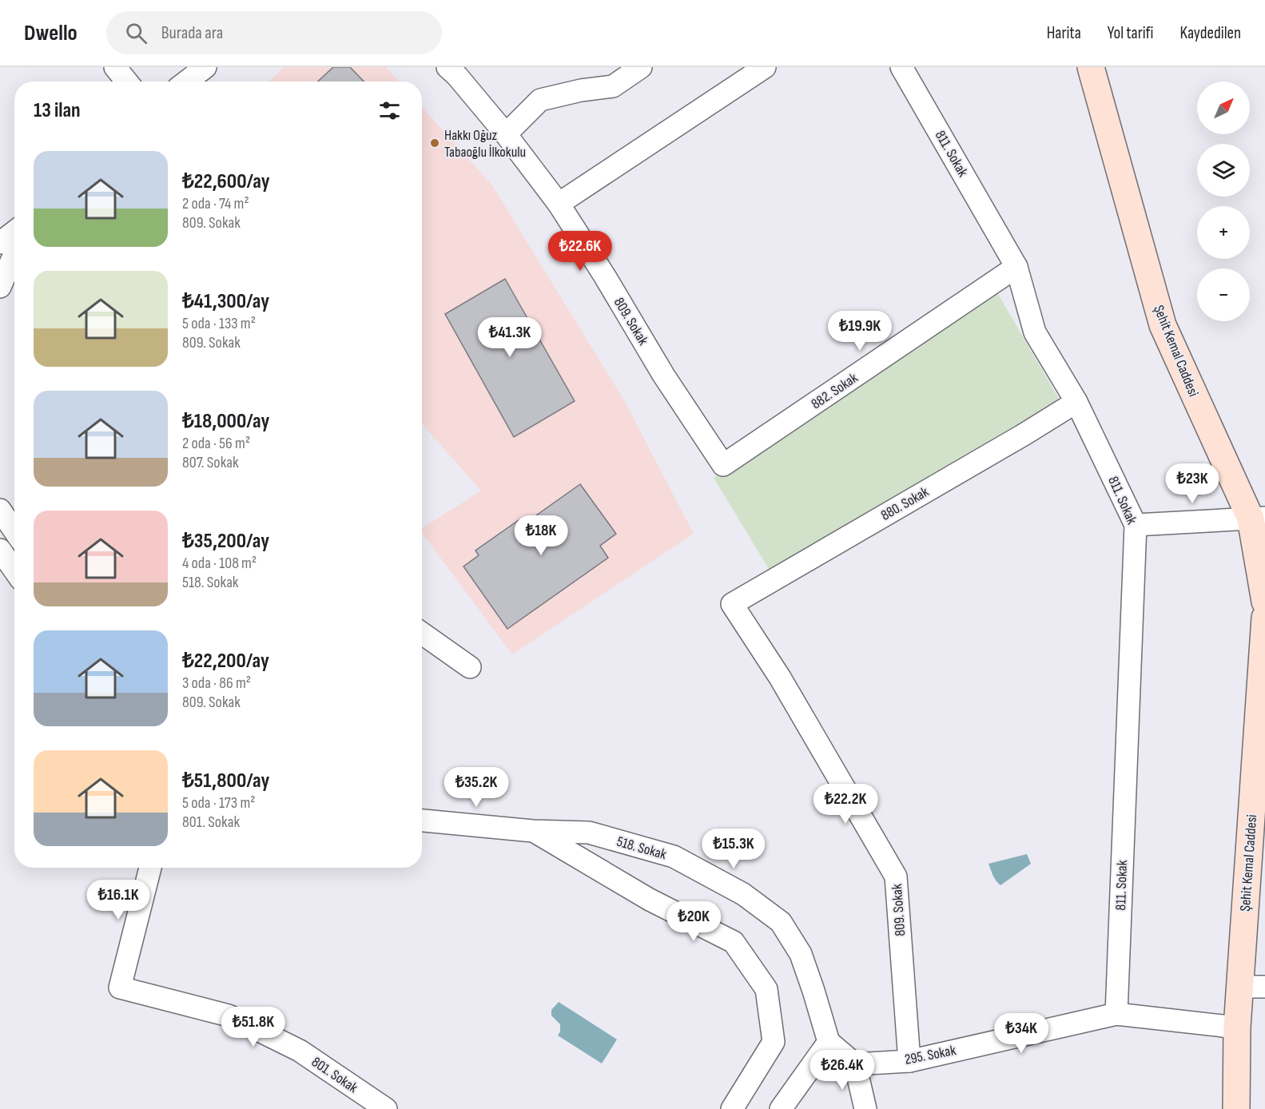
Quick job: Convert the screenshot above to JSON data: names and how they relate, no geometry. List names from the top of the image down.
{
  "streets": {
    "main road": ["Şehit Kemal Caddesi"],
    "street": [
      "811. Sokak",
      "809. Sokak",
      "882. Sokak",
      "880. Sokak",
      "518. Sokak",
      "295. Sokak",
      "801. Sokak"
    ]
  },
  "crossings": [
    ["811. Sokak", "882. Sokak"],
    ["811. Sokak", "880. Sokak"],
    ["811. Sokak", "295. Sokak"],
    ["809. Sokak", "882. Sokak"],
    ["809. Sokak", "880. Sokak"],
    ["809. Sokak", "295. Sokak"],
    ["Şehit Kemal Caddesi", "295. Sokak"]
  ],
  "places": ["Hakkı Oğuz Tabaoğlu İlkokulu"],
  "north": "top right",
  "page": {
    "header": "Dwello",
    "search": "Burada ara",
    "nav": ["Harita", "Yol tarifi", "Kaydedilen"],
    "map_buttons": ["+", "−"],
    "heading": "13 ilan",
    "list": [
      {
        "name": "₺22,600/ay",
        "note": "2 oda · 74 m² · 809. Sokak"
      },
      {
        "name": "₺41,300/ay",
        "note": "5 oda · 133 m² · 809. Sokak"
      },
      {
        "name": "₺18,000/ay",
        "note": "2 oda · 56 m² · 807. Sokak"
      },
      {
        "name": "₺35,200/ay",
        "note": "4 oda · 108 m² · 518. Sokak"
      },
      {
        "name": "₺22,200/ay",
        "note": "3 oda · 86 m² · 809. Sokak"
      },
      {
        "name": "₺51,800/ay",
        "note": "5 oda · 173 m² · 801. Sokak"
      }
    ],
    "price": [
      "₺22.6K",
      "₺19.9K",
      "₺41.3K",
      "₺23K",
      "₺18K",
      "₺35.2K",
      "₺22.2K",
      "₺15.3K",
      "₺16.1K",
      "₺20K",
      "₺51.8K",
      "₺34K",
      "₺26.4K"
    ]
  }
}
